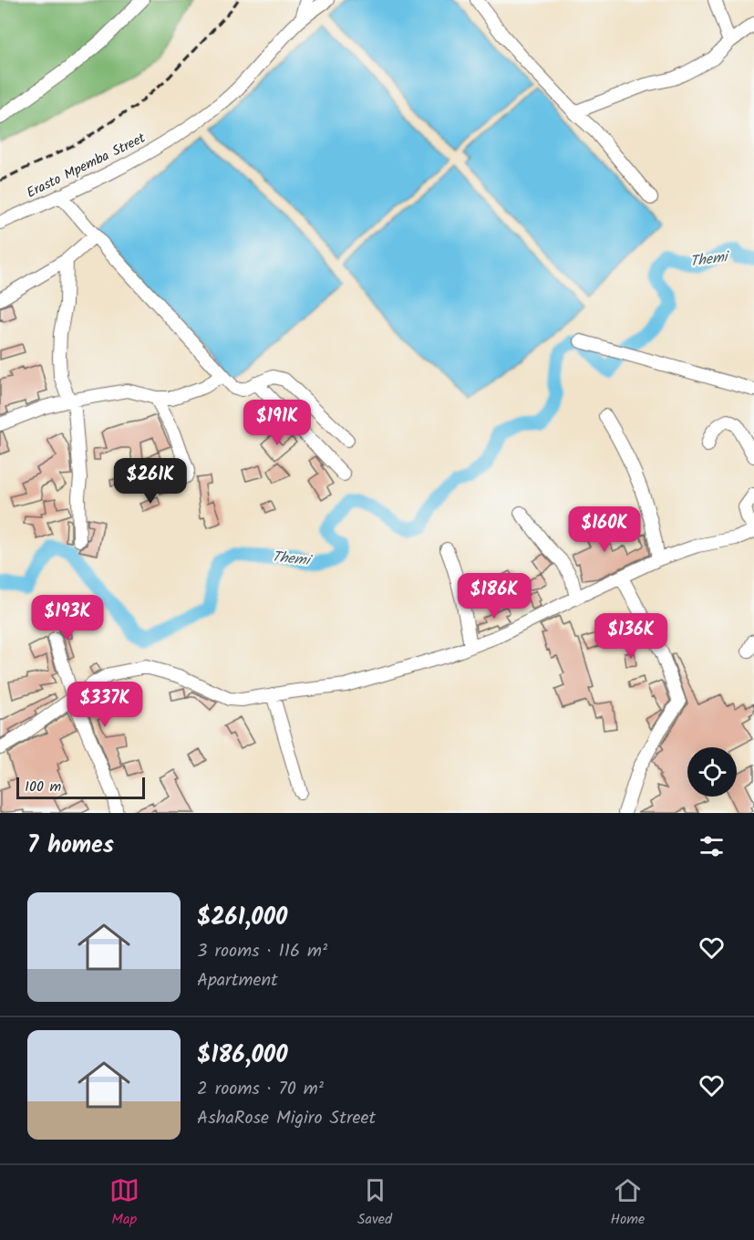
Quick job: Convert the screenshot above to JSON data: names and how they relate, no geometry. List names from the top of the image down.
{
  "streets": {
    "street": ["Erasto Mpemba Street"]
  },
  "water": ["Themi"],
  "scale_bar": "100 m",
  "page": {
    "price": [
      "$191K",
      "$261K",
      "$160K",
      "$186K",
      "$193K",
      "$136K",
      "$337K"
    ],
    "scale": "100 m",
    "heading": "7 homes",
    "list": [
      {
        "name": "$261,000",
        "note": "3 rooms · 116 m² · Apartment"
      },
      {
        "name": "$186,000",
        "note": "2 rooms · 70 m² · AshaRose Migiro Street"
      }
    ],
    "tabs": ["Map", "Saved", "Home"]
  }
}
